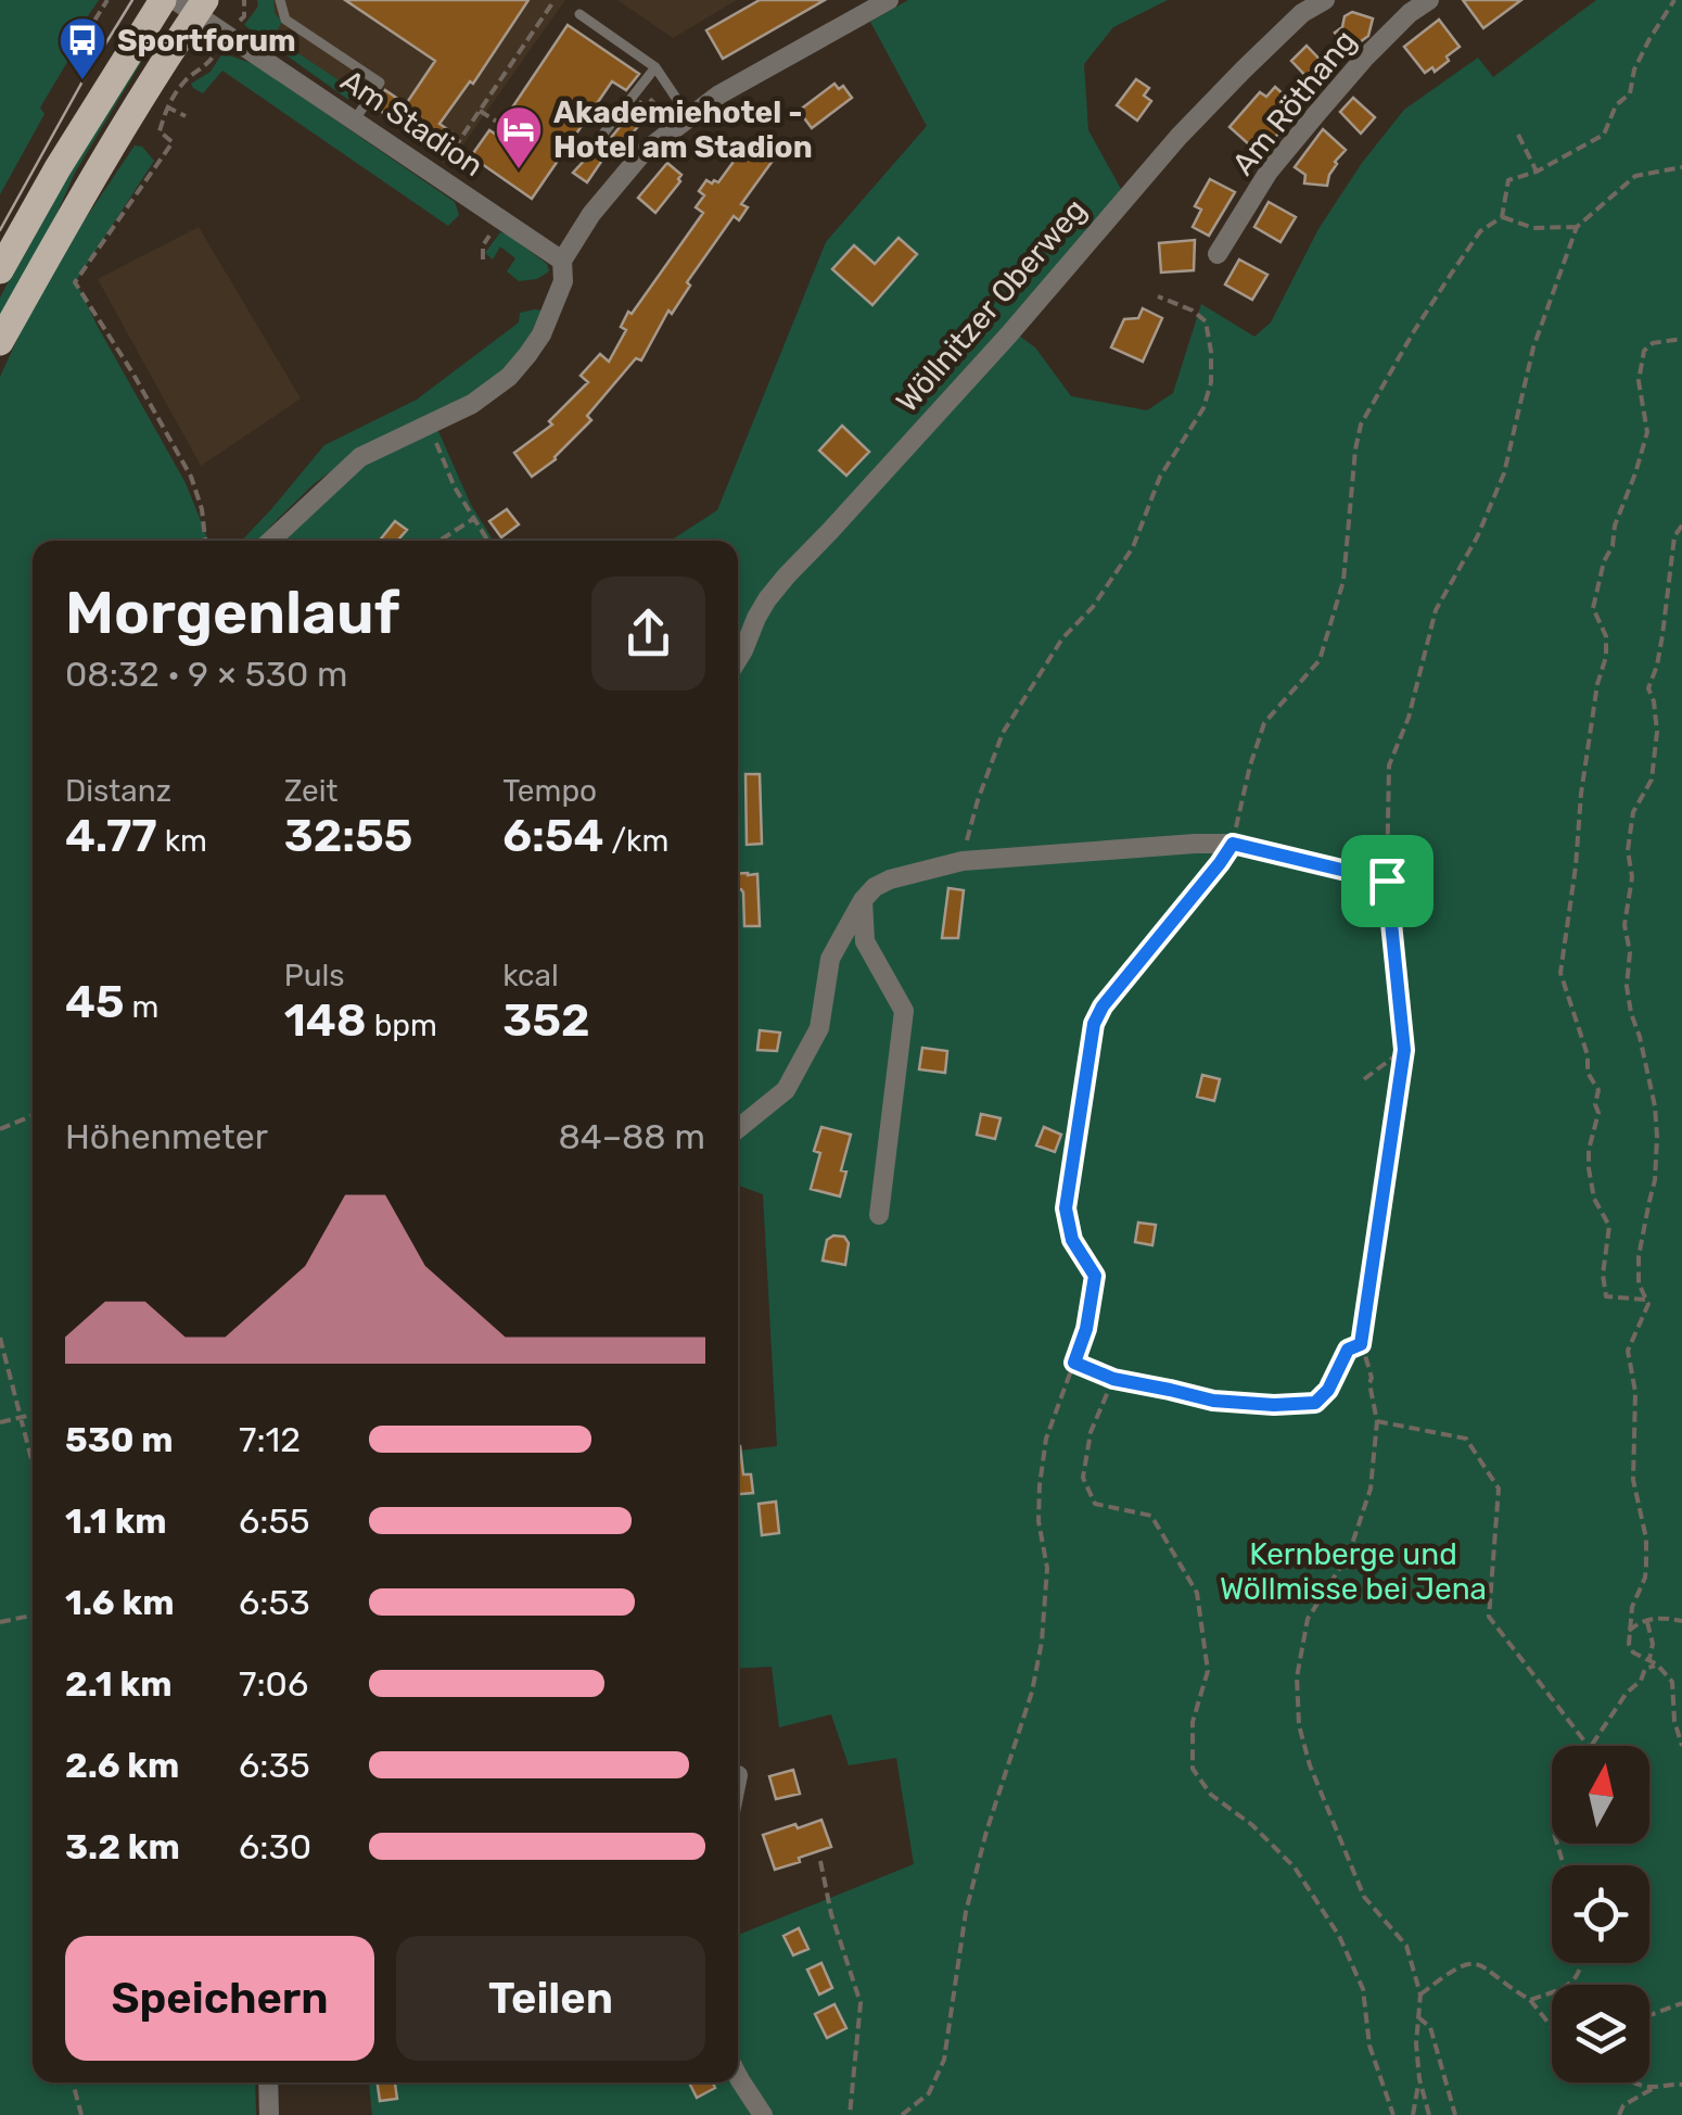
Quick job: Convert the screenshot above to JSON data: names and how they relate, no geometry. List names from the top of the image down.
{
  "streets": {
    "street": ["Am Röthang", "Am Stadion", "Wöllnitzer Oberweg"]
  },
  "parks": ["Kernberge und Wöllmisse bei Jena"],
  "places": {
    "bus stop": ["Sportforum"],
    "hotel": ["Akademiehotel - Hotel am Stadion"]
  },
  "north": "top",
  "page": {
    "heading": ["Morgenlauf", "08:32 · 9 × 530 m"],
    "stats": [
      ["Distanz", "4.77 km"],
      ["Zeit", "32:55"],
      ["Tempo", "6:54 /km"],
      ["45 m"],
      ["Puls", "148 bpm"],
      ["kcal", "352"]
    ],
    "chart": ["Höhenmeter", "84–88 m"],
    "list": [
      {
        "name": "530 m",
        "note": "7:12"
      },
      {
        "name": "1.1 km",
        "note": "6:55"
      },
      {
        "name": "1.6 km",
        "note": "6:53"
      },
      {
        "name": "2.1 km",
        "note": "7:06"
      },
      {
        "name": "2.6 km",
        "note": "6:35"
      },
      {
        "name": "3.2 km",
        "note": "6:30"
      }
    ],
    "buttons": ["Speichern", "Teilen"]
  }
}
